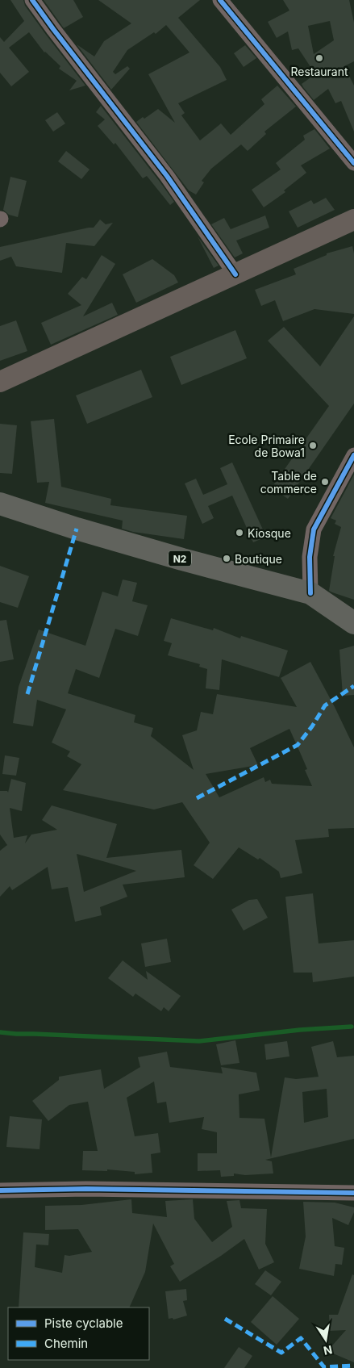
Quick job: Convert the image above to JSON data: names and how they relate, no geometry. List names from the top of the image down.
{
  "streets": {
    "highway": ["N2"]
  },
  "places": [
    "Restaurant",
    "Ecole Primaire de Bowa1",
    "Table de commerce",
    "Kiosque",
    "Boutique"
  ],
  "legend": ["Piste cyclable", "Chemin"],
  "north": "bottom"
}
